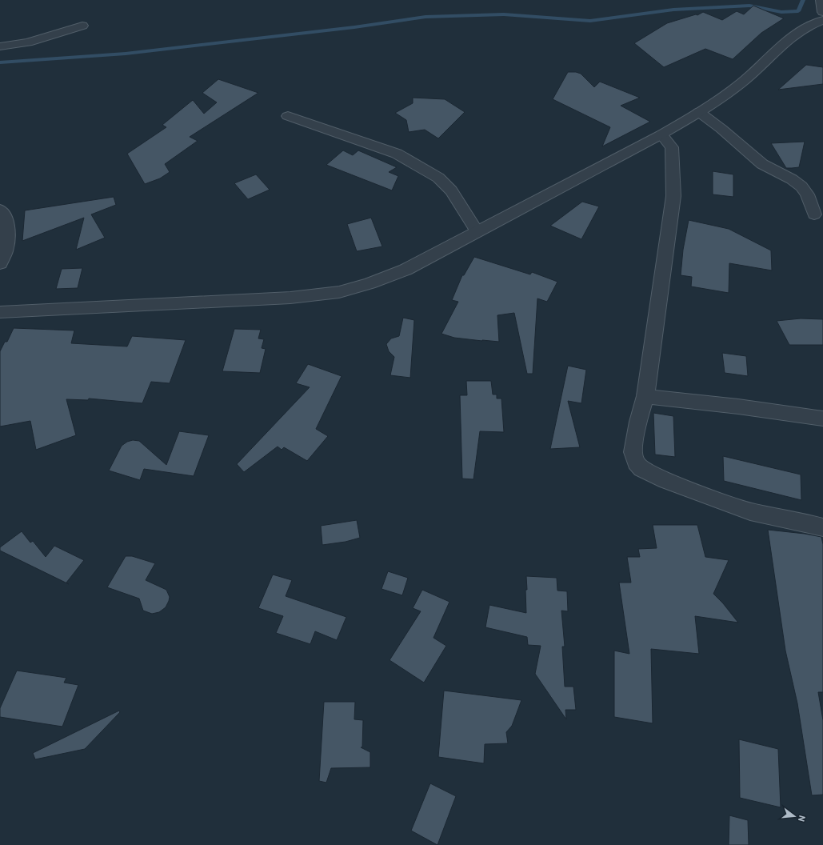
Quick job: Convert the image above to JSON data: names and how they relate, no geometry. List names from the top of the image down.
{
  "north": "right"
}
